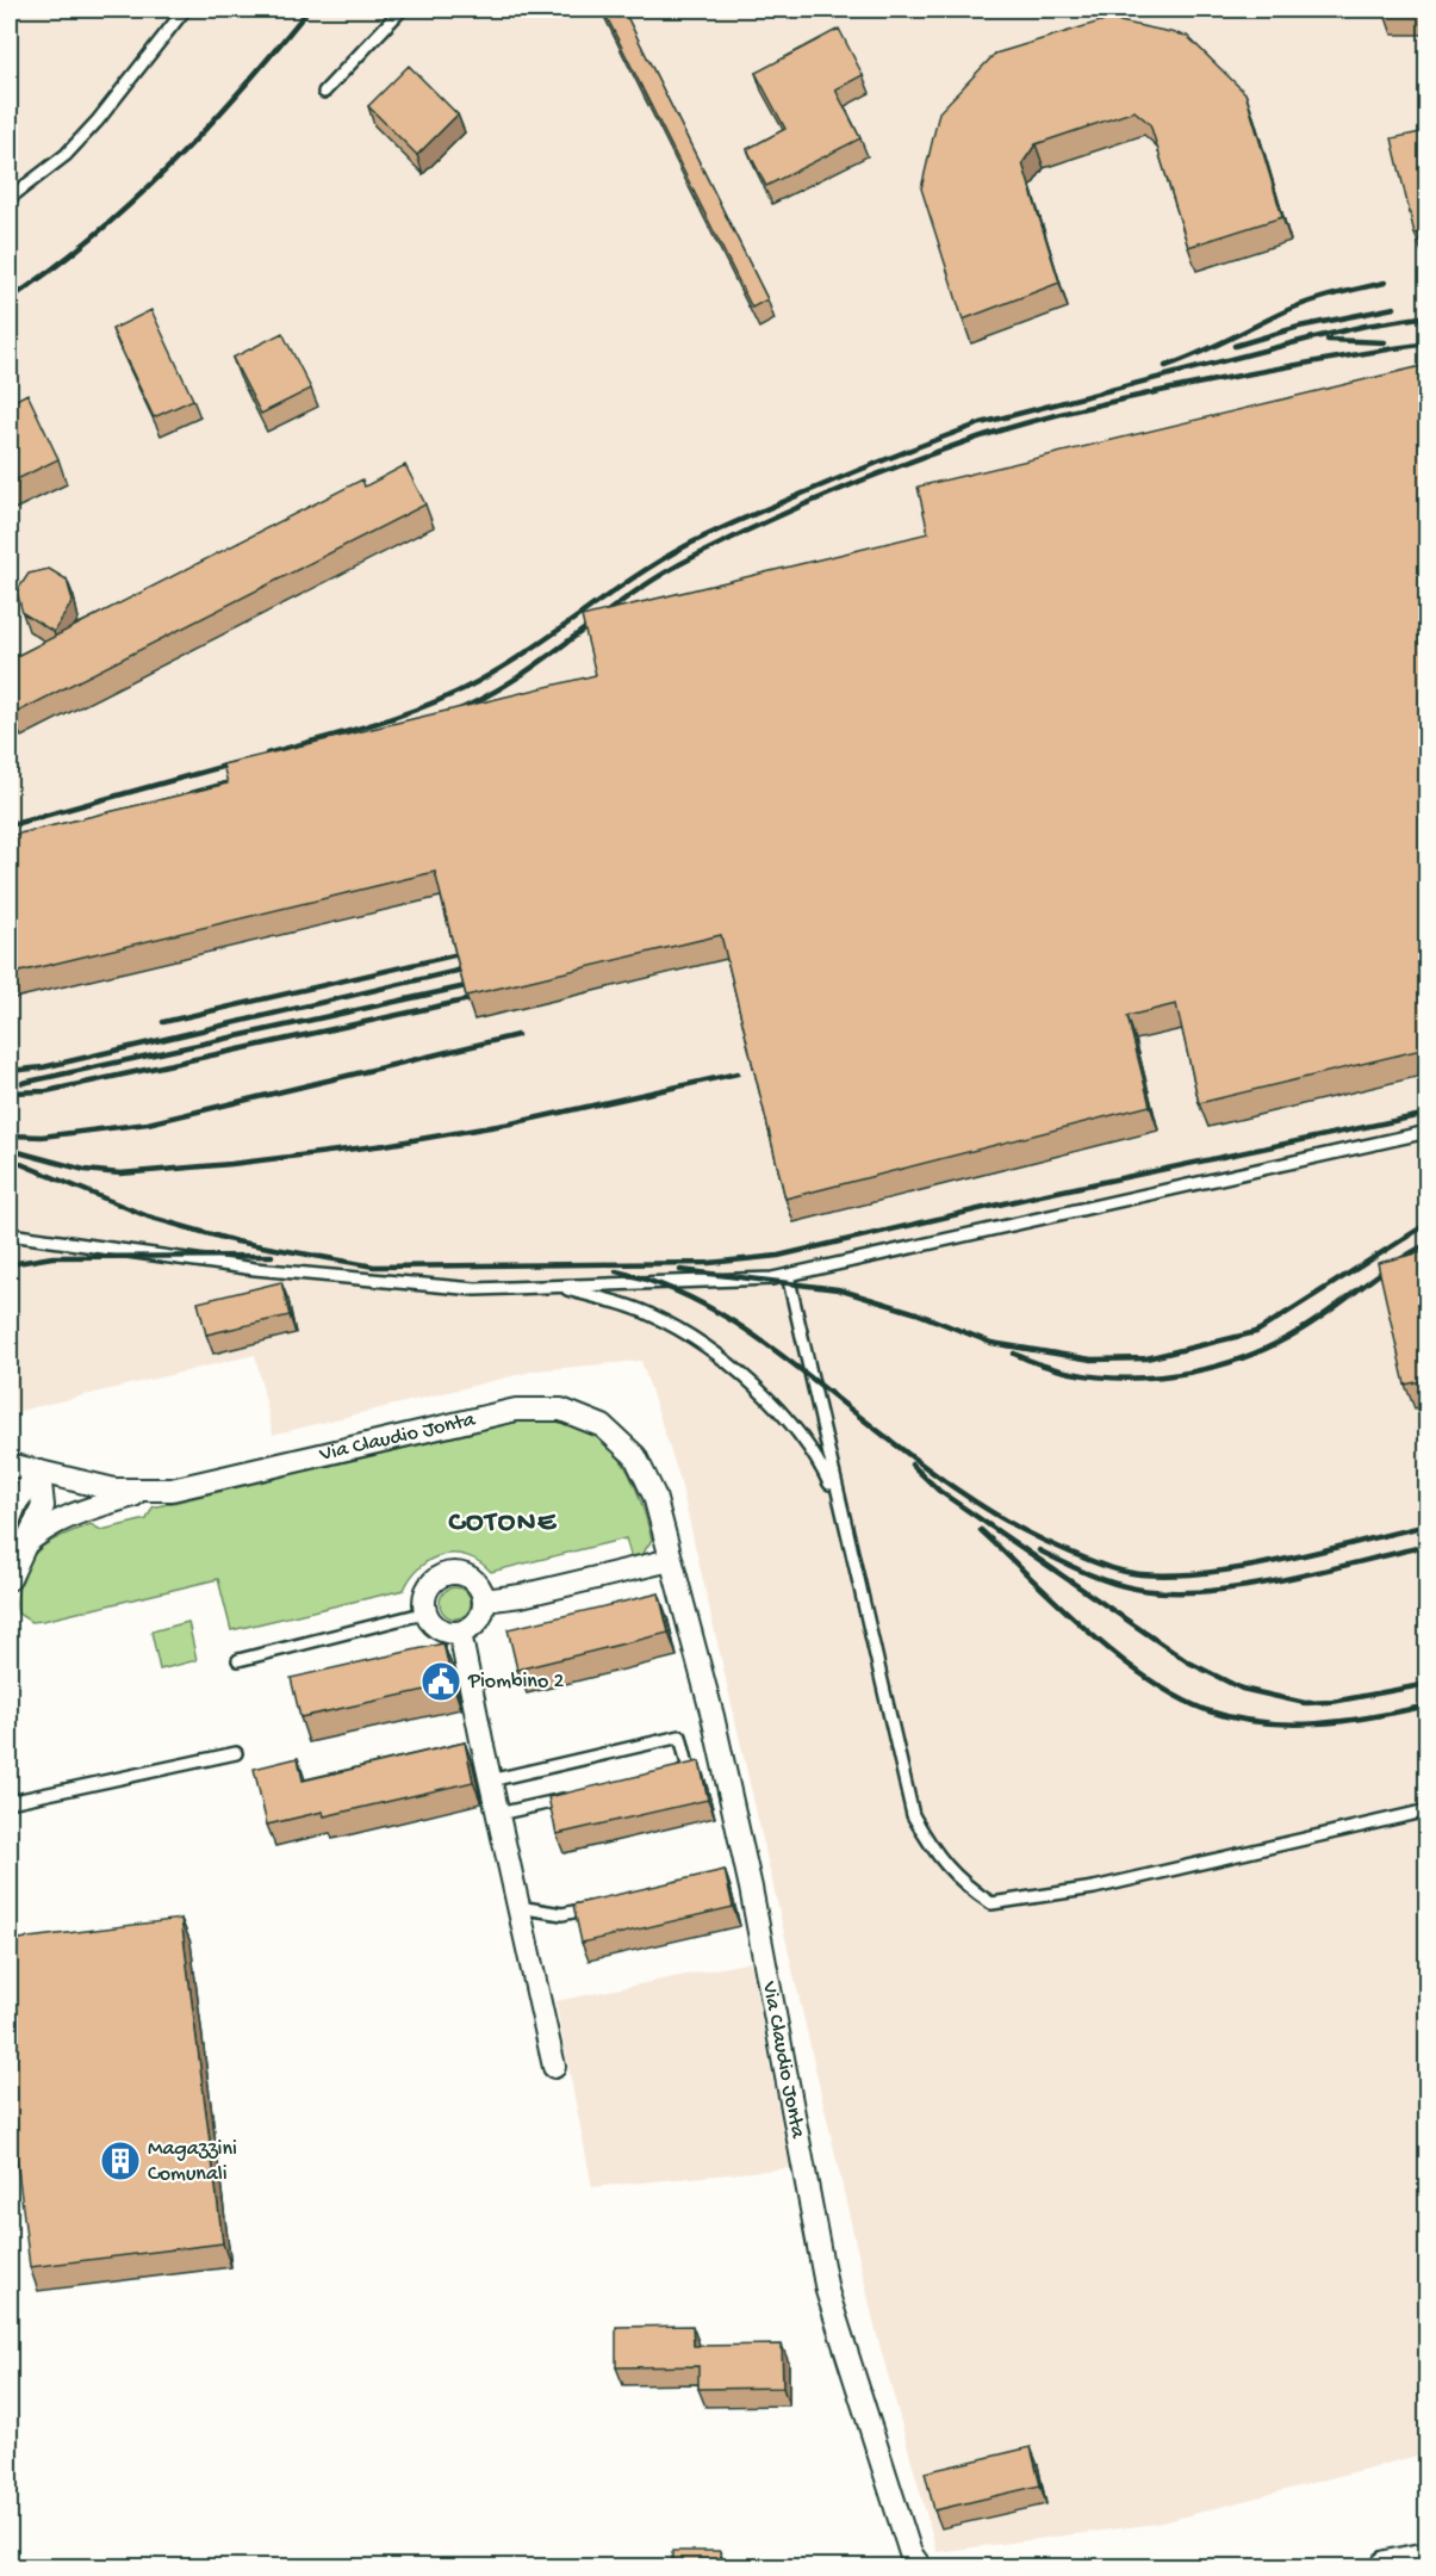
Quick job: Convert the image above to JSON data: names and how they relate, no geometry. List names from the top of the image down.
{
  "streets": {
    "street": ["Via Claudio Jonta"]
  },
  "districts": ["COTONE"],
  "places": {
    "public building": ["Piombino 2"],
    "building": ["Magazzini Comunali"]
  }
}
